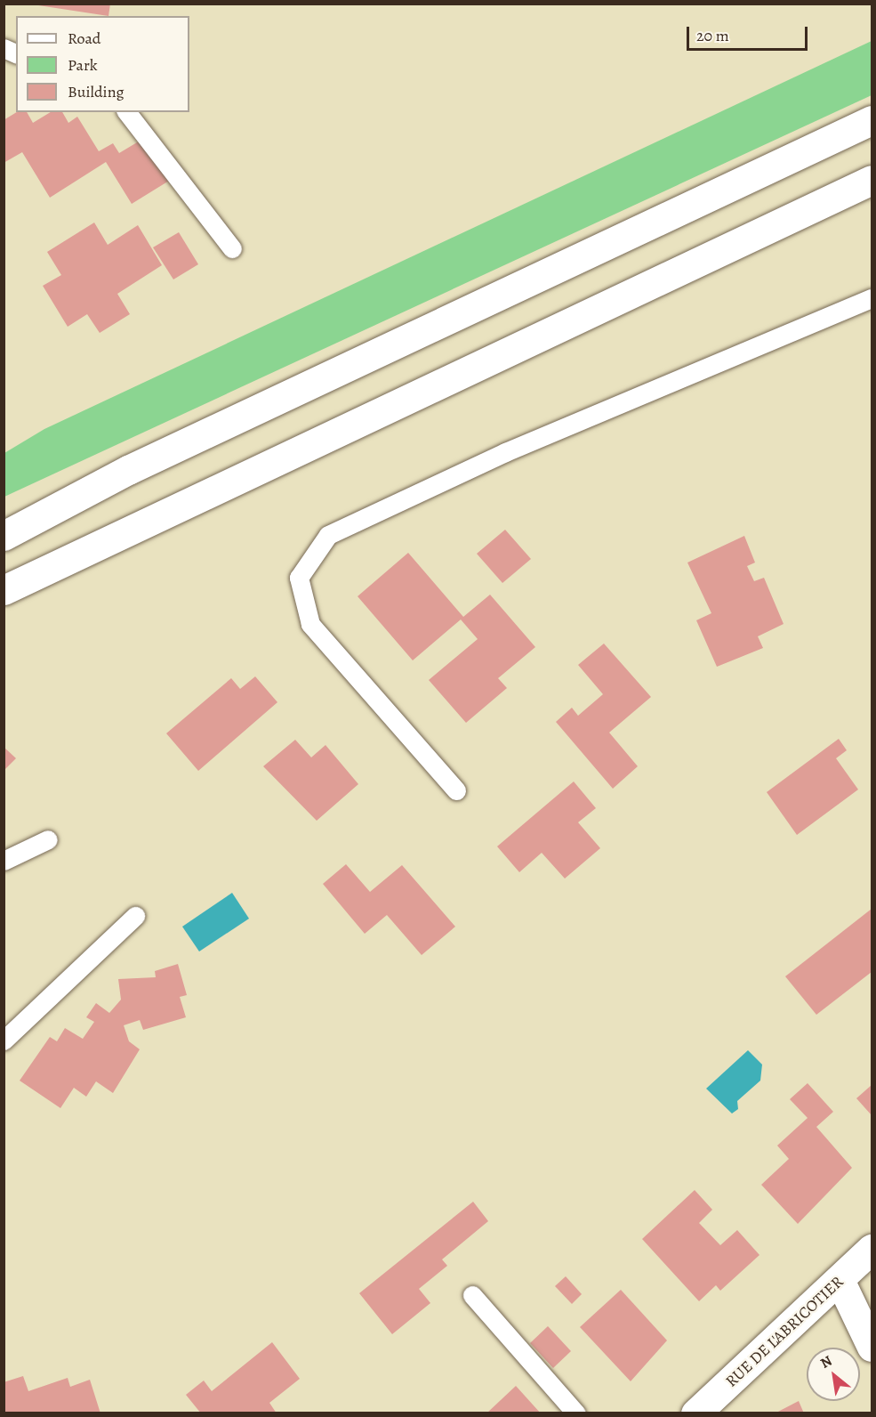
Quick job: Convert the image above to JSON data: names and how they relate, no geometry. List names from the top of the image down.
{
  "streets": {
    "main road": ["RUE DE L'ABRICOTIER"]
  },
  "legend": ["Road", "Park", "Building"],
  "scale_bar": "20 m",
  "north": "top left"
}
